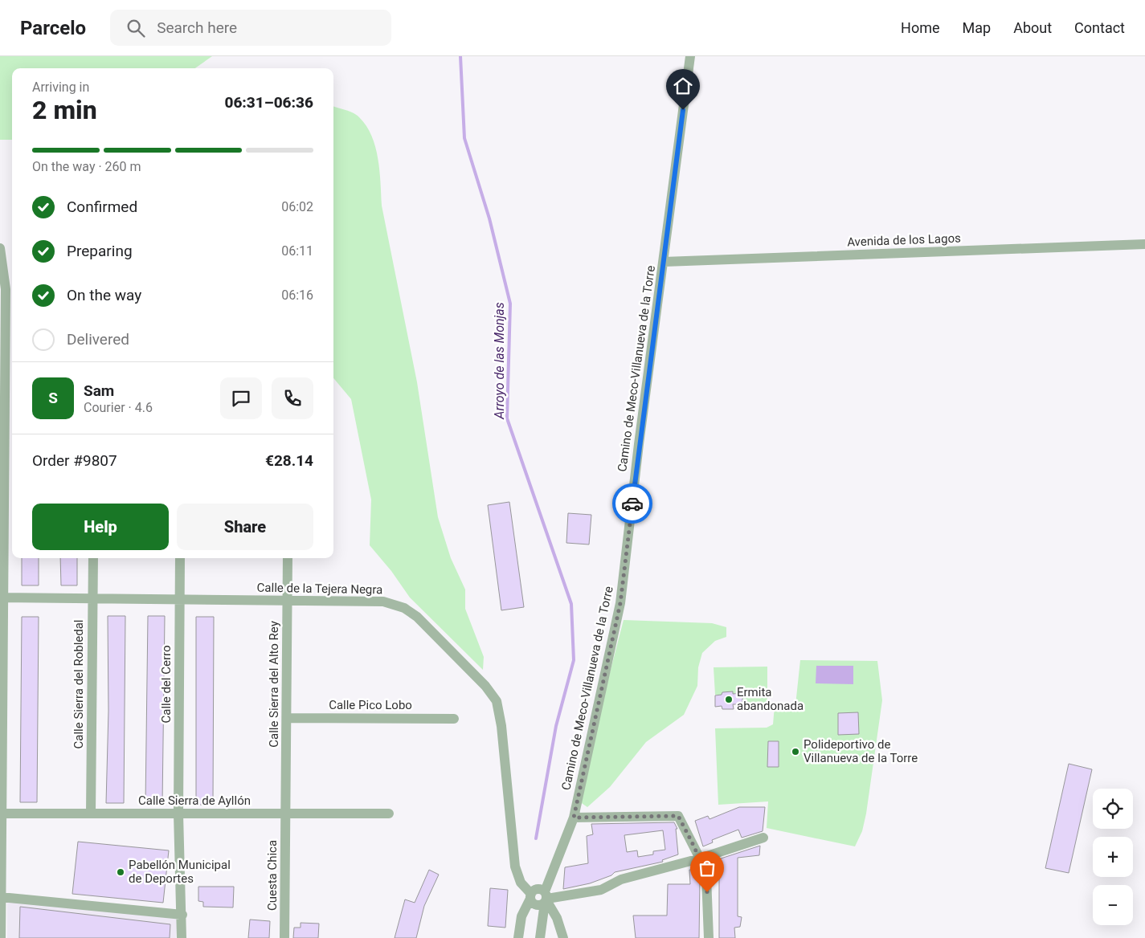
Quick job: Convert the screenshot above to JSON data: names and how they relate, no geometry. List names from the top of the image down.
{
  "streets": {
    "street": [
      "Avenida de los Lagos",
      "Camino de Meco-Villanueva de la Torre",
      "Calle de la Tejera Negra",
      "Calle Sierra del Robledal",
      "Calle del Cerro",
      "Calle Sierra del Alto Rey",
      "Calle Pico Lobo",
      "Calle Sierra de Ayllón",
      "Cuesta Chica"
    ]
  },
  "crossings": [
    ["Avenida de los Lagos", "Camino de Meco-Villanueva de la Torre"],
    ["Calle de la Tejera Negra", "Calle Sierra del Robledal"],
    ["Calle de la Tejera Negra", "Calle del Cerro"],
    ["Calle de la Tejera Negra", "Calle Sierra del Alto Rey"],
    ["Calle Sierra del Robledal", "Calle Sierra de Ayllón"],
    ["Calle del Cerro", "Calle Sierra de Ayllón"],
    ["Calle Sierra del Alto Rey", "Calle Pico Lobo"],
    ["Calle Sierra del Alto Rey", "Calle Sierra de Ayllón"],
    ["Calle Sierra del Alto Rey", "Cuesta Chica"],
    ["Calle Sierra de Ayllón", "Cuesta Chica"]
  ],
  "water": ["Arroyo de las Monjas"],
  "places": ["Ermita abandonada", "Polideportivo de Villanueva de la Torre", "Pabellón Municipal de Deportes"],
  "page": {
    "header": "Parcelo",
    "search": "Search here",
    "nav": [
      "Home",
      "Map",
      "About",
      "Contact"
    ],
    "heading": ["2 min", "Arriving in", "06:31–06:36"],
    "panel": [
      "Sam",
      "Courier · 4.6",
      "Order #9807",
      "€28.14"
    ],
    "bar": "On the way · 260 m",
    "list": [
      ["Confirmed", "06:02"],
      ["Preparing", "06:11"],
      ["On the way", "06:16"],
      "Delivered"
    ],
    "round": "S",
    "buttons": ["Help", "Share"],
    "map_buttons": ["+", "−"]
  }
}
